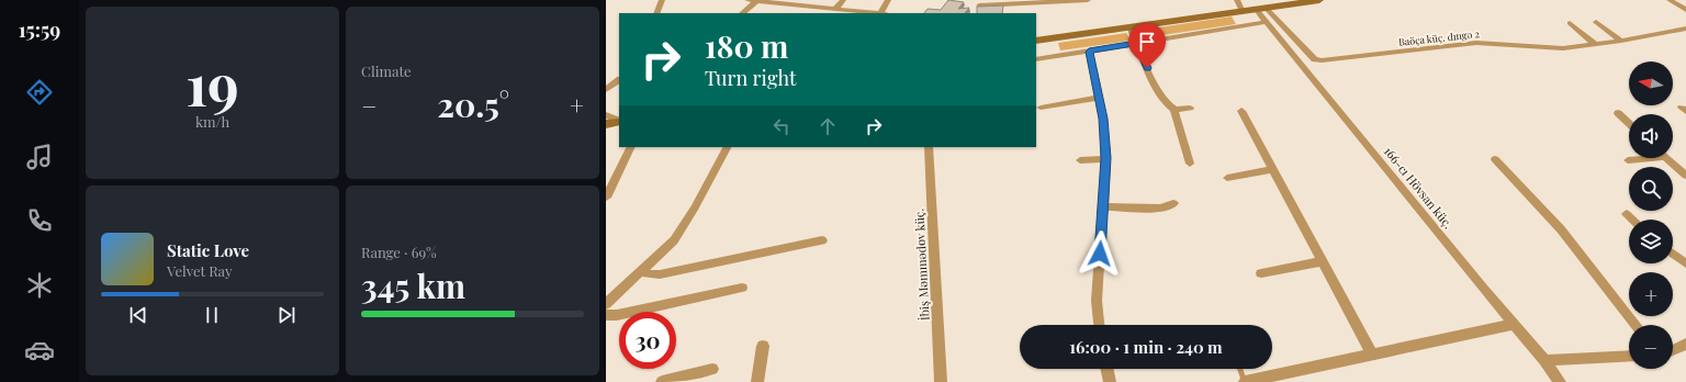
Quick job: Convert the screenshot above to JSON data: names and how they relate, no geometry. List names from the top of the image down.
{
  "streets": {
    "street": ["Baöça küç. dıngə 2", "166-cı Hövsan küç.", "İbiş Məmmədov küç."]
  },
  "crossings": [
    ["Baöça küç. dıngə 2", "166-cı Hövsan küç."]
  ],
  "north": "left",
  "page": {
    "tabs": "15:59",
    "tile": [
      ["19", "km/h"],
      "Climate",
      ["Range · 69%", "345 km"]
    ],
    "turn": ["180 m", "Turn right"],
    "map_buttons": ["+", "−"],
    "heat": ["−", "20.5°", "+"],
    "song": ["Static Love", "Velvet Ray"],
    "limit": "30",
    "trip": "16:00 · 1 min · 240 m"
  }
}
